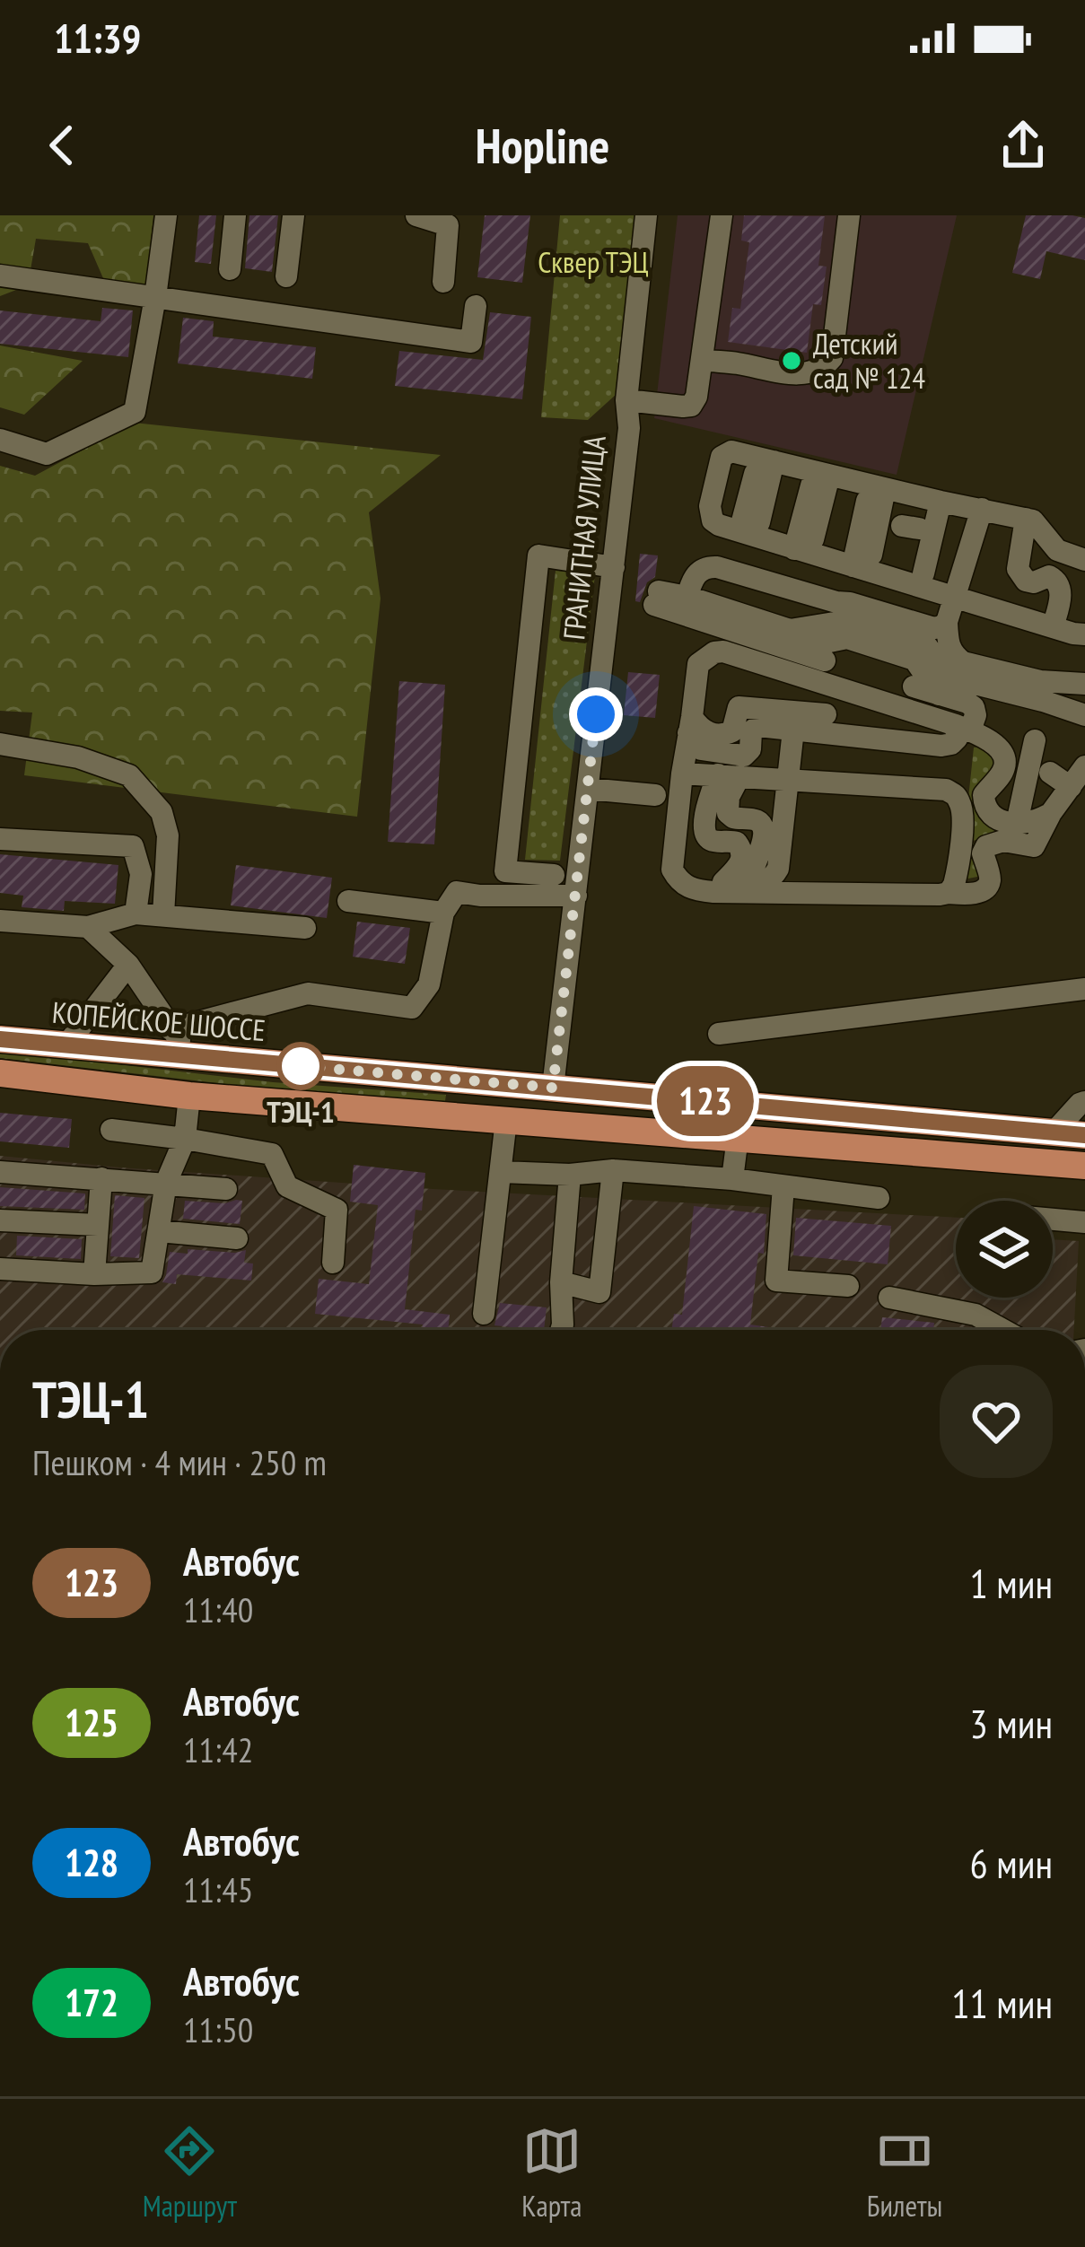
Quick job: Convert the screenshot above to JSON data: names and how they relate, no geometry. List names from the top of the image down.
{
  "streets": {
    "main road": ["ГРАНИТНАЯ УЛИЦА", "КОПЕЙСКОЕ ШОССЕ"]
  },
  "crossings": [
    ["ГРАНИТНАЯ УЛИЦА", "КОПЕЙСКОЕ ШОССЕ"]
  ],
  "parks": ["Сквер ТЭЦ"],
  "places": ["Детский сад № 124", "ТЭЦ-1"],
  "lines": ["bus line 123"],
  "page": {
    "status": "11:39",
    "header": "Hopline",
    "on_map": "123",
    "heading": ["ТЭЦ-1", "Пешком · 4 мин · 250 m"],
    "list": [
      {
        "mark": "123",
        "name": "Автобус",
        "note": "11:40",
        "value": "1 мин"
      },
      {
        "mark": "125",
        "name": "Автобус",
        "note": "11:42",
        "value": "3 мин"
      },
      {
        "mark": "128",
        "name": "Автобус",
        "note": "11:45",
        "value": "6 мин"
      },
      {
        "mark": "172",
        "name": "Автобус",
        "note": "11:50",
        "value": "11 мин"
      }
    ],
    "tabs": ["Маршрут", "Карта", "Билеты"]
  }
}
